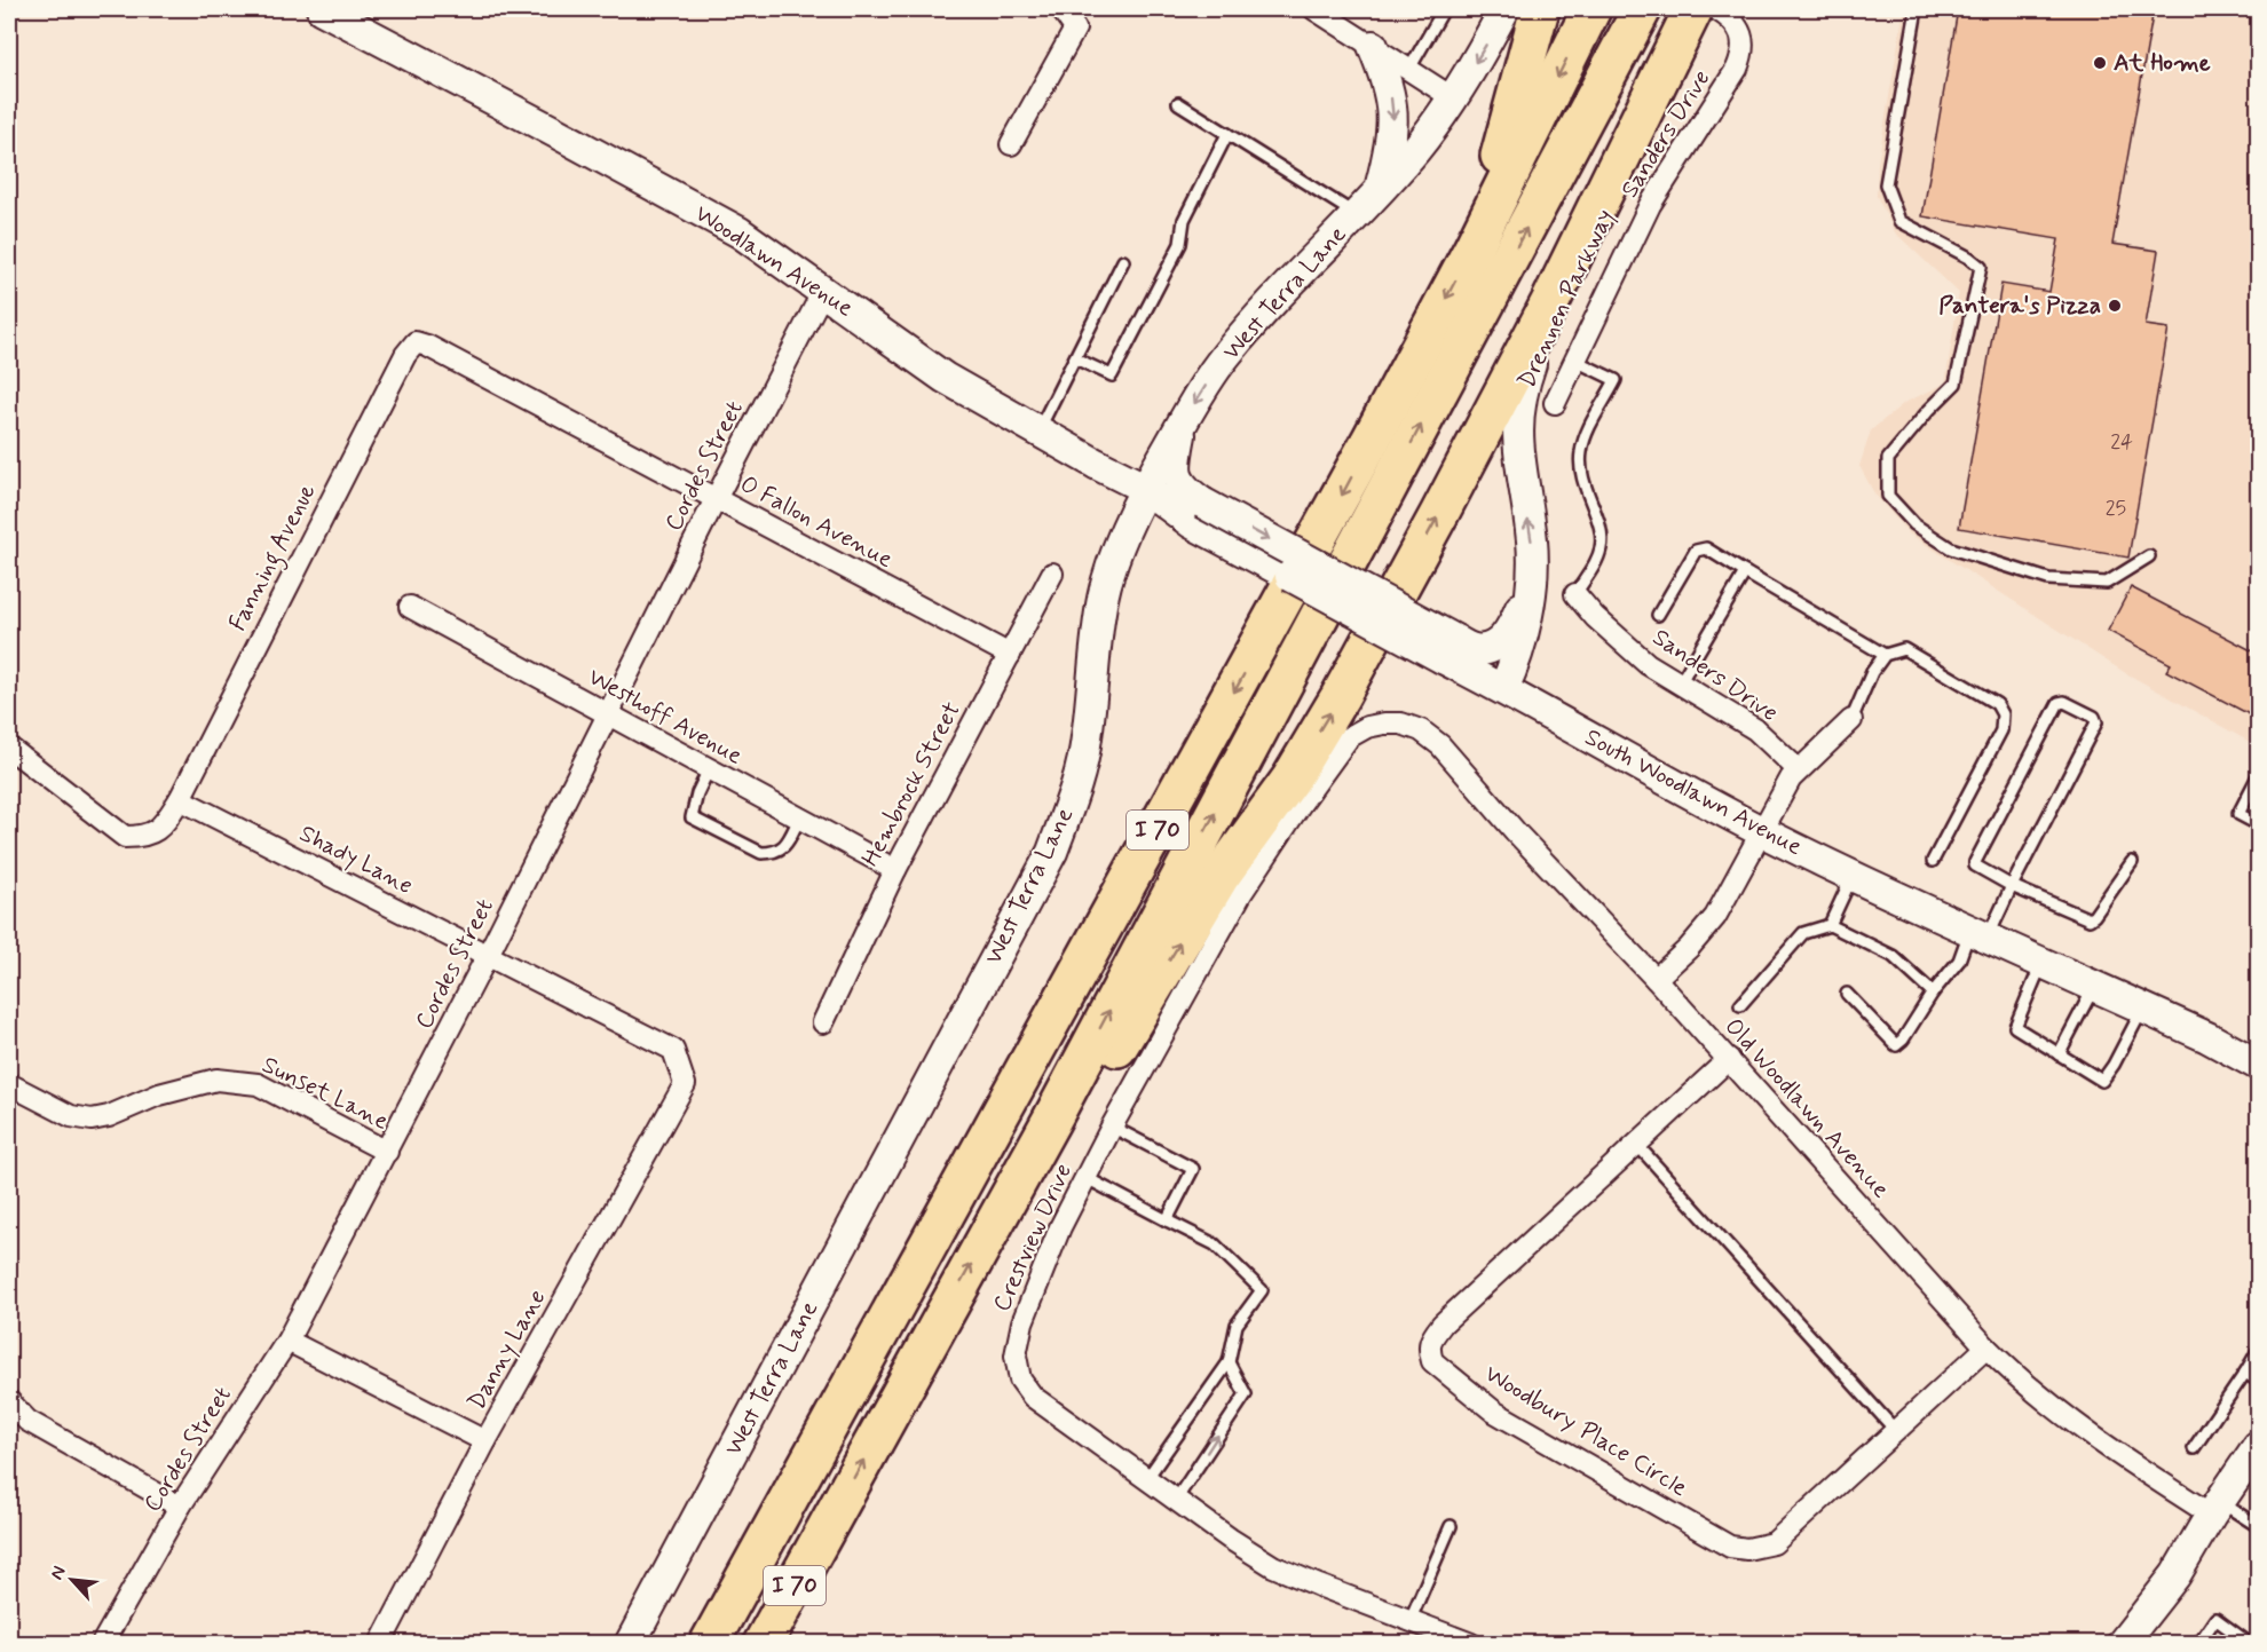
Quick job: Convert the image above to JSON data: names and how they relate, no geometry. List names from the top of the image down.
{
  "streets": {
    "highway": ["I 70"],
    "street": [
      "Sanders Drive",
      "Woodlawn Avenue",
      "West Terra Lane",
      "Drennen Parkway",
      "Cordes Street",
      "O Fallon Avenue",
      "Fanning Avenue",
      "Westhoff Avenue",
      "Hembrock Street",
      "South Woodlawn Avenue",
      "Shady Lane",
      "Sunset Lane",
      "Old Woodlawn Avenue",
      "Crestview Drive",
      "Danny Lane",
      "Woodbury Place Circle"
    ]
  },
  "crossings": [
    ["Woodlawn Avenue", "West Terra Lane"],
    ["Woodlawn Avenue", "Cordes Street"],
    ["Woodlawn Avenue", "South Woodlawn Avenue"],
    ["West Terra Lane", "South Woodlawn Avenue"],
    ["Drennen Parkway", "South Woodlawn Avenue"],
    ["Cordes Street", "O Fallon Avenue"],
    ["Cordes Street", "Westhoff Avenue"],
    ["Cordes Street", "Shady Lane"],
    ["Cordes Street", "Sunset Lane"],
    ["O Fallon Avenue", "Fanning Avenue"],
    ["O Fallon Avenue", "Hembrock Street"],
    ["Fanning Avenue", "Shady Lane"],
    ["Westhoff Avenue", "Hembrock Street"],
    ["Shady Lane", "Danny Lane"],
    ["Old Woodlawn Avenue", "Crestview Drive"],
    ["Old Woodlawn Avenue", "Woodbury Place Circle"]
  ],
  "one_way": ["Drennen Parkway"],
  "places": ["At Home", "Pantera's Pizza"],
  "house_numbers": ["24", "25"],
  "north": "top left"
}
